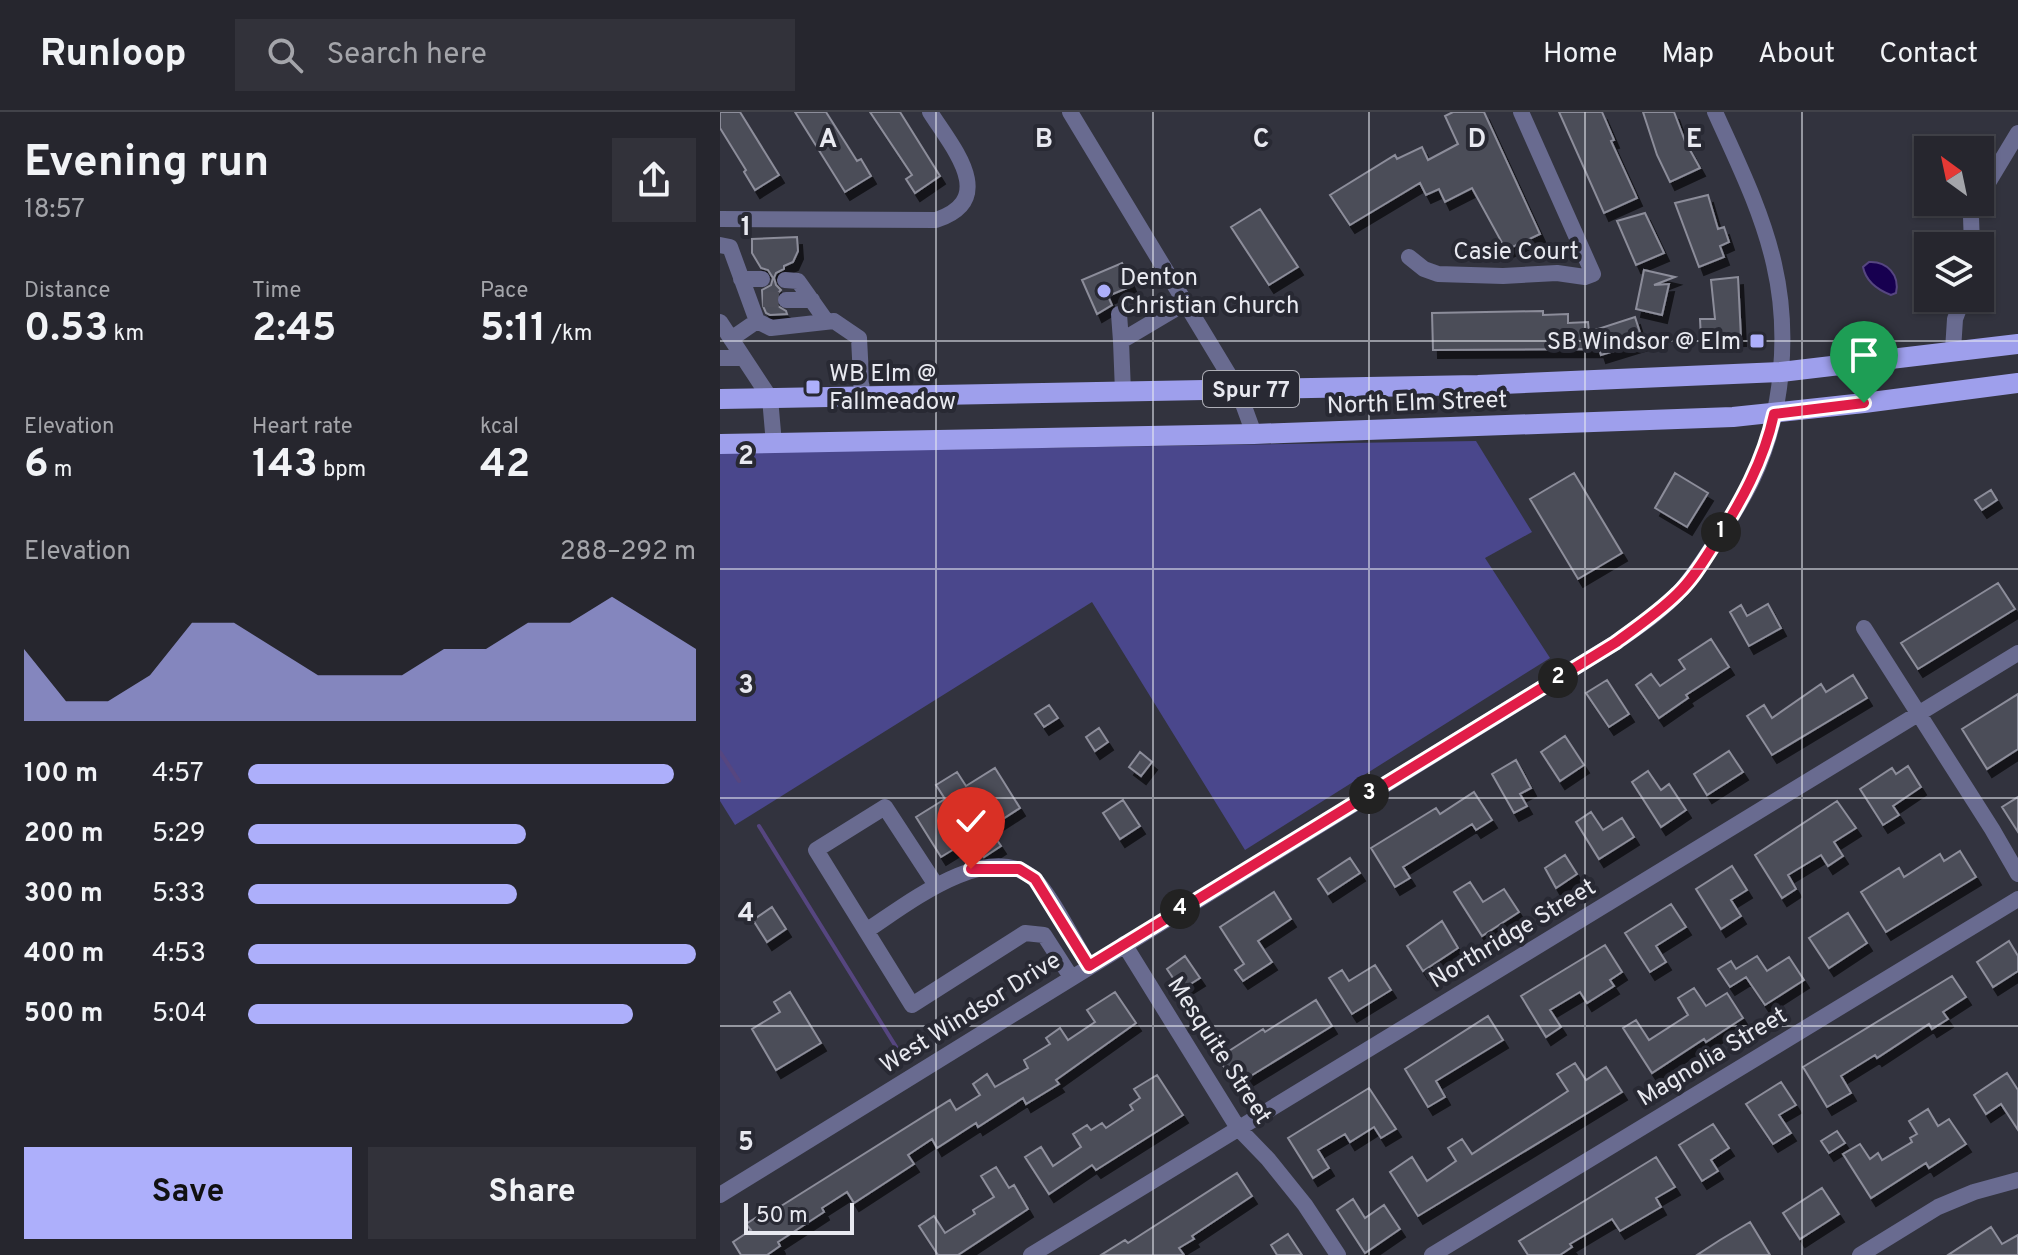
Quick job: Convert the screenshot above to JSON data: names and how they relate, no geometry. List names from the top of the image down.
{
  "streets": {
    "main road": ["Spur 77", "North Elm Street"],
    "street": [
      "Casie Court",
      "Northridge Street",
      "West Windsor Drive",
      "Mesquite Street",
      "Magnolia Street"
    ]
  },
  "crossings": [
    ["North Elm Street", "West Windsor Drive"],
    ["Northridge Street", "Mesquite Street"],
    ["West Windsor Drive", "Mesquite Street"]
  ],
  "places": {
    "other": ["Denton Christian Church"],
    "transit": ["SB Windsor @ Elm", "WB Elm @ Fallmeadow"]
  },
  "scale_bar": "50 m",
  "north": "top left",
  "page": {
    "header": "Runloop",
    "search": "Search here",
    "nav": [
      "Home",
      "Map",
      "About",
      "Contact"
    ],
    "heading": ["Evening run", "18:57"],
    "stats": [
      ["Distance", "0.53 km"],
      ["Time", "2:45"],
      ["Pace", "5:11 /km"],
      ["Elevation", "6 m"],
      ["Heart rate", "143 bpm"],
      ["kcal", "42"]
    ],
    "pins": [
      "1",
      "2",
      "3",
      "4"
    ],
    "chart": ["Elevation", "288–292 m"],
    "list": [
      {
        "name": "100 m",
        "note": "4:57"
      },
      {
        "name": "200 m",
        "note": "5:29"
      },
      {
        "name": "300 m",
        "note": "5:33"
      },
      {
        "name": "400 m",
        "note": "4:53"
      },
      {
        "name": "500 m",
        "note": "5:04"
      }
    ],
    "buttons": ["Save", "Share"],
    "scale": "50 m"
  },
  "grid": {
    "columns": [
      "A",
      "B",
      "C",
      "D",
      "E"
    ],
    "rows": [
      "1",
      "2",
      "3",
      "4",
      "5"
    ]
  }
}
